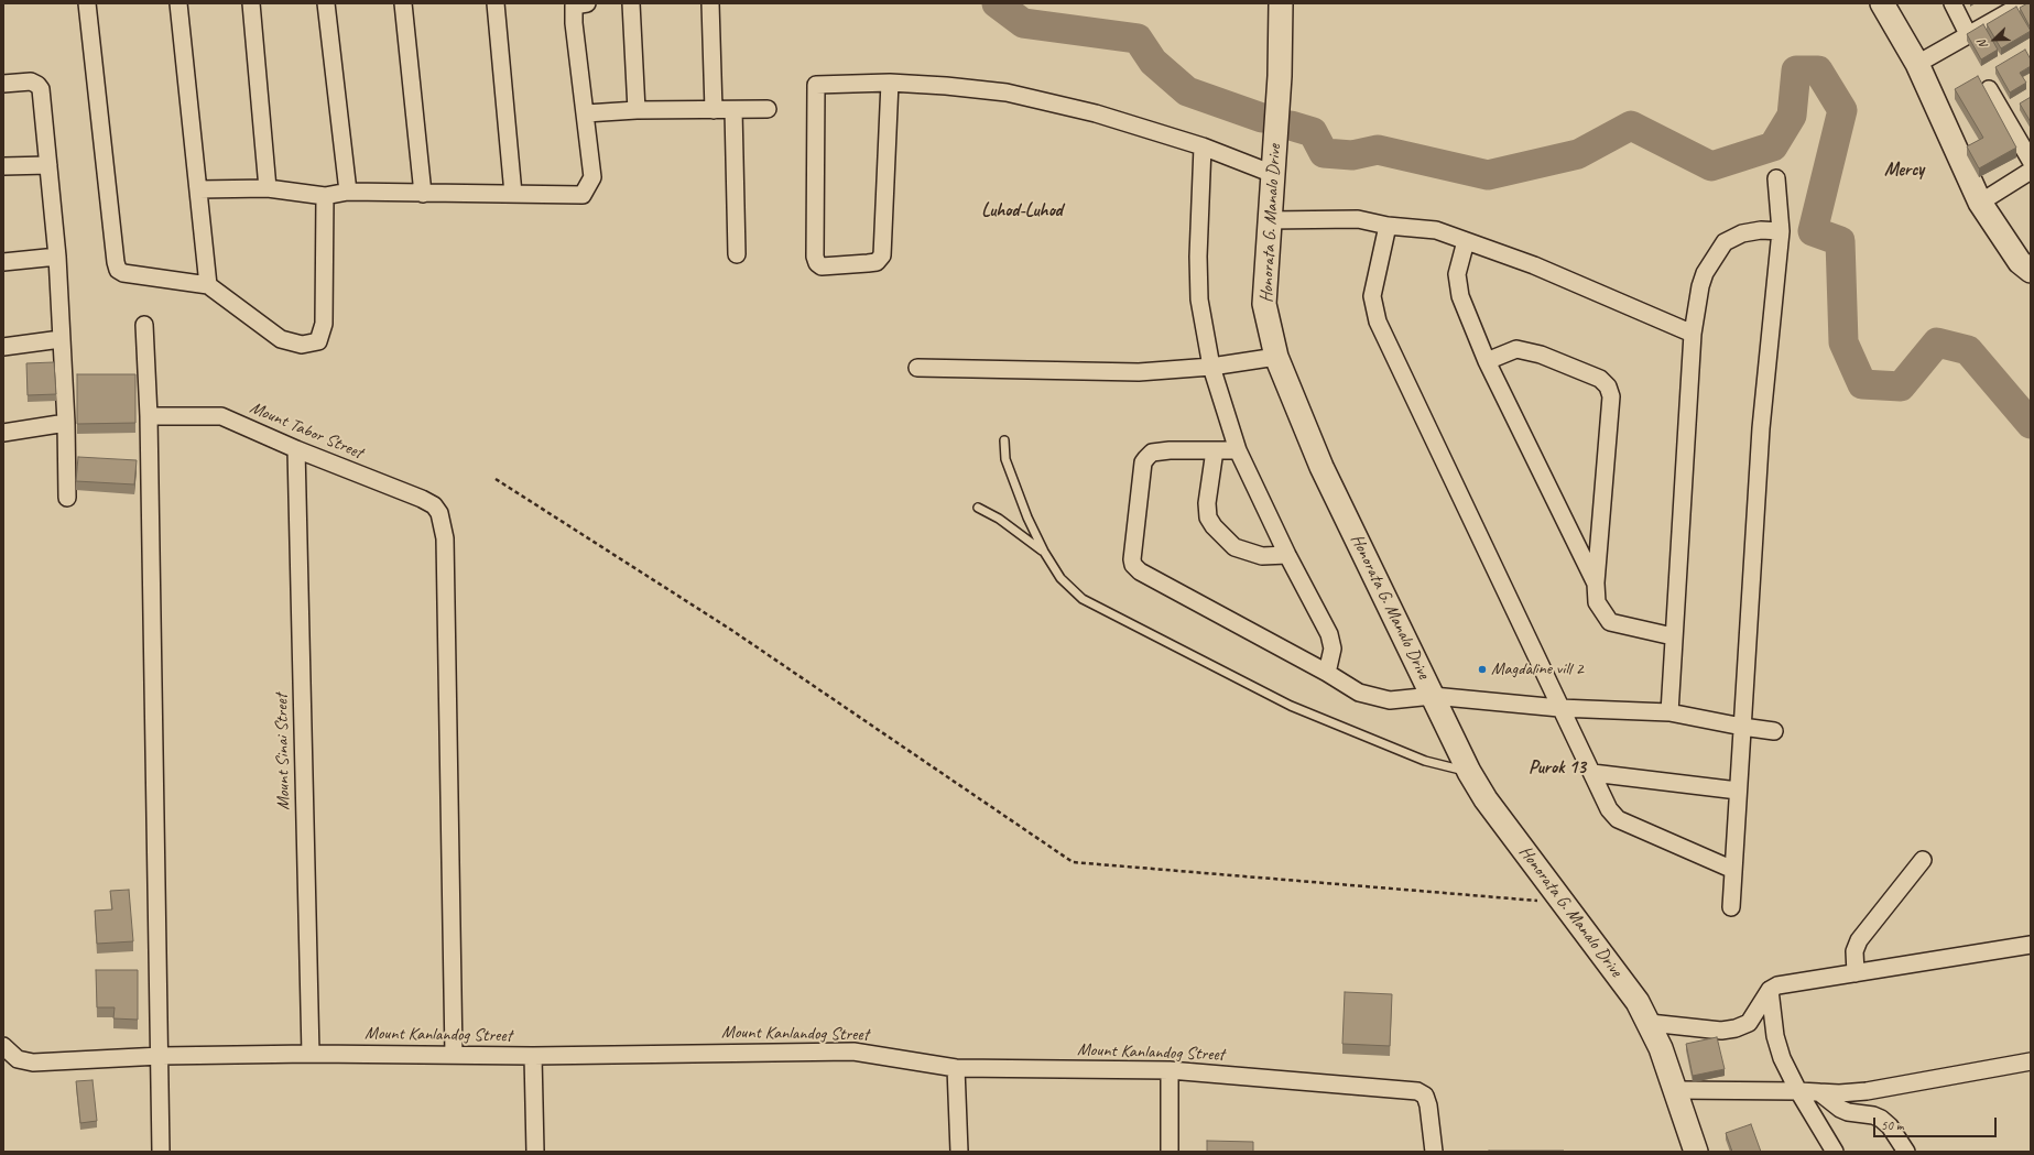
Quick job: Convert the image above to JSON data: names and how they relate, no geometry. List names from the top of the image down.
{
  "streets": {
    "street": [
      "Honorata G. Manalo Drive",
      "Mount Tabor Street",
      "Mount Sinai Street",
      "Mount Kanlandog Street"
    ]
  },
  "crossings": [
    ["Mount Tabor Street", "Mount Sinai Street"],
    ["Mount Tabor Street", "Mount Kanlandog Street"],
    ["Mount Sinai Street", "Mount Kanlandog Street"]
  ],
  "districts": ["Mercy", "Luhod-Luhod", "Purok 13"],
  "places": ["Magdaline vill 2"],
  "scale_bar": "50 m",
  "north": "bottom left"
}
